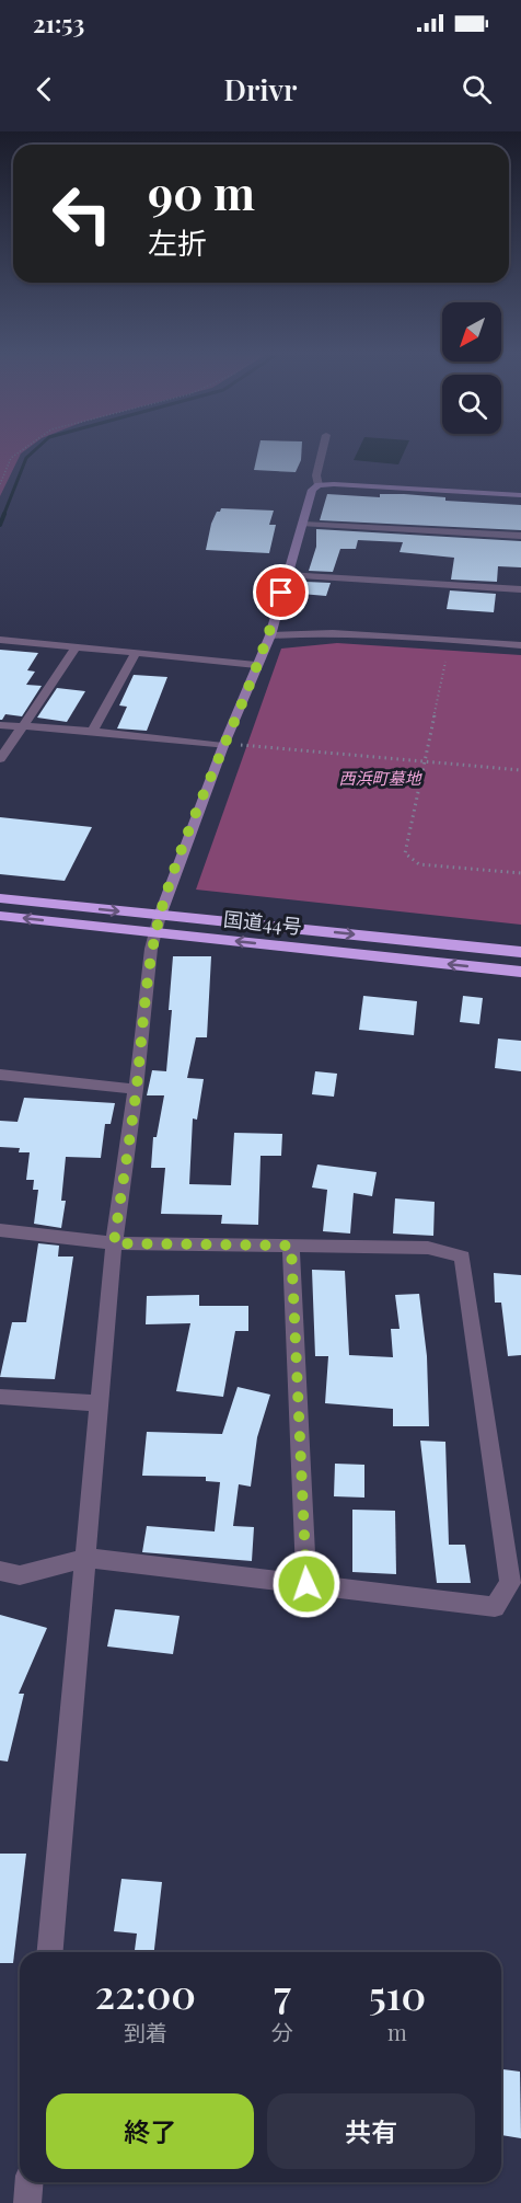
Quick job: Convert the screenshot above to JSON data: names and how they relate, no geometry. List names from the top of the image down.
{
  "streets": {
    "highway": ["国道44号"]
  },
  "parks": ["西浜町墓地"],
  "north": "bottom left",
  "page": {
    "status": "21:53",
    "header": "Drivr",
    "turn": ["90 m", "左折"],
    "eta": [
      "22:00",
      "到着",
      "7",
      "分",
      "510",
      "m"
    ],
    "buttons": ["終了", "共有"]
  }
}
